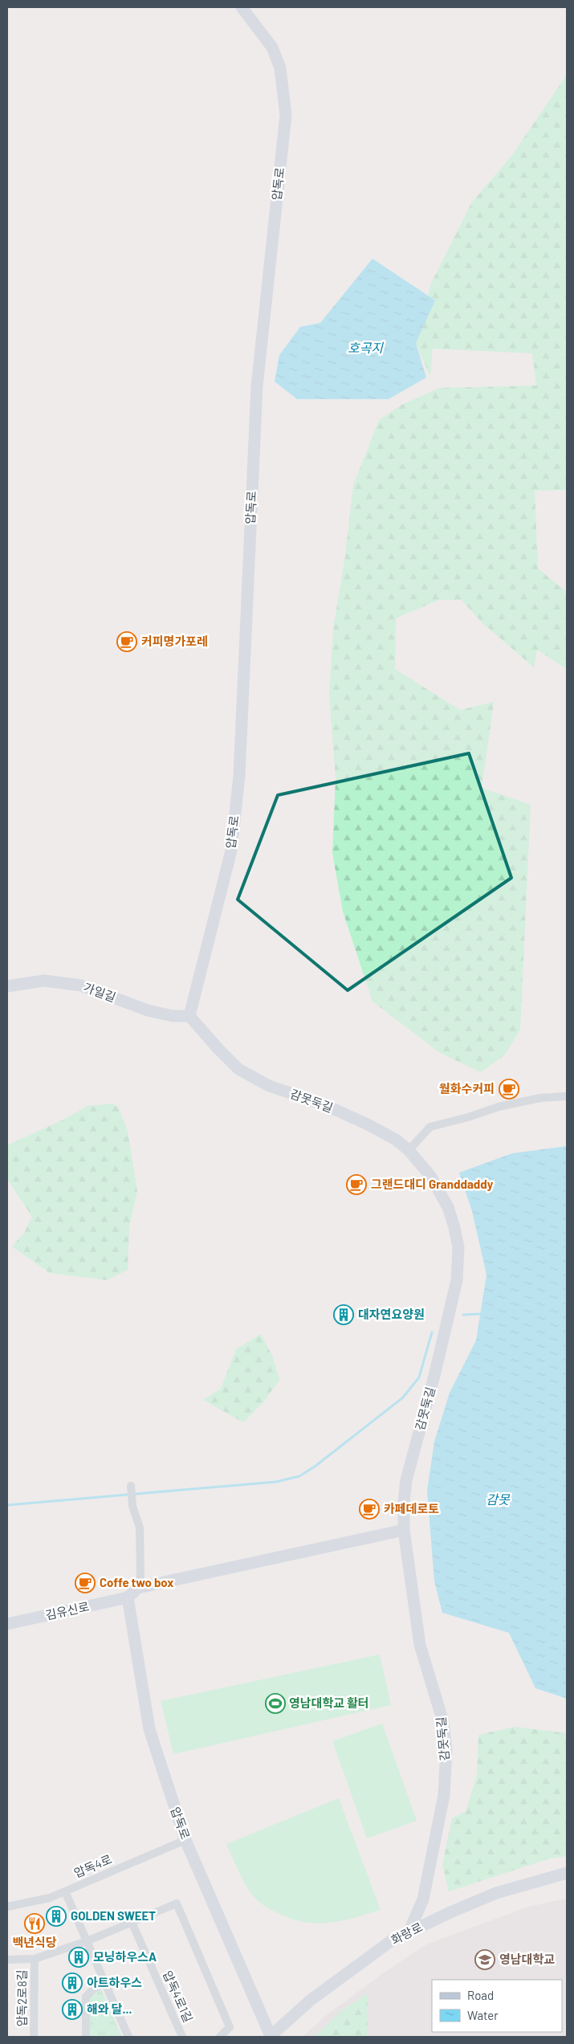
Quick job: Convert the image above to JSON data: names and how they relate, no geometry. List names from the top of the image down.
{
  "streets": {
    "street": [
      "압독로",
      "가일길",
      "감못둑길",
      "김유신로",
      "압독4로",
      "화랑로",
      "압독4로1길",
      "압독2로8길"
    ]
  },
  "crossings": [
    ["압독로", "가일길"],
    ["압독로", "감못둑길"],
    ["압독로", "김유신로"],
    ["압독로", "압독4로"],
    ["압독로", "화랑로"],
    ["가일길", "감못둑길"],
    ["감못둑길", "화랑로"]
  ],
  "water": ["호곡지", "감못"],
  "places": {
    "cafe": [
      "커피명가포레",
      "월화수커피",
      "그랜드대디 Granddaddy",
      "카페데로토",
      "Coffe two box"
    ],
    "building": [
      "대자연요양원",
      "GOLDEN SWEET",
      "모닝하우스A",
      "아트하우스",
      "해와 달..."
    ],
    "sports": ["영남대학교 활터"],
    "restaurant": ["백년식당"],
    "school or university": ["영남대학교"]
  },
  "legend": ["Road", "Water"]
}
